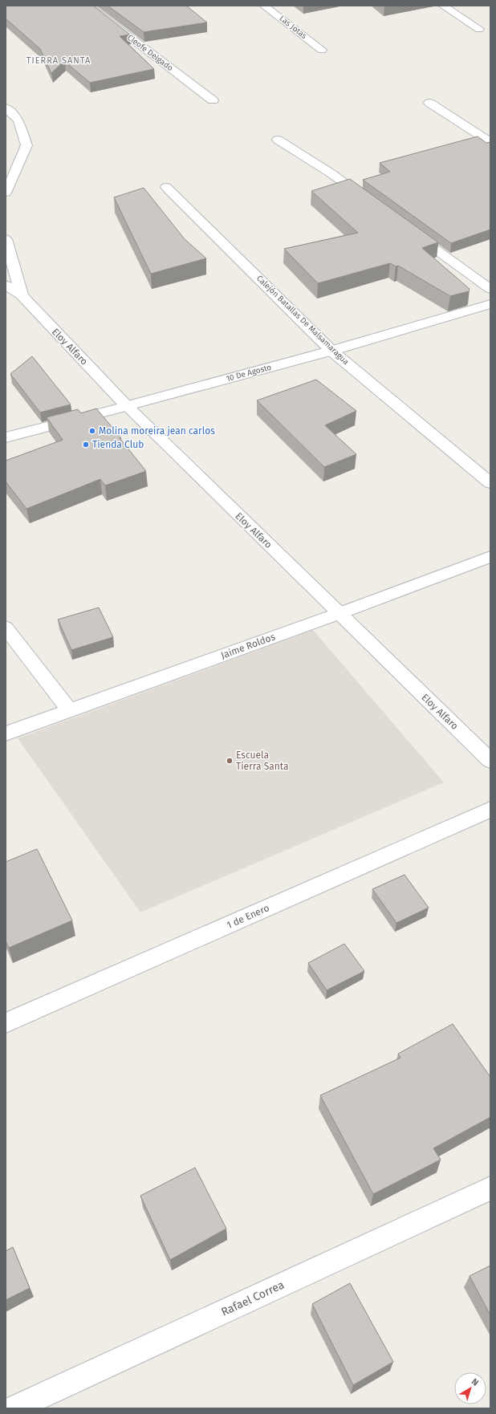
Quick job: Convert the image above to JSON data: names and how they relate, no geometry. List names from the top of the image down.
{
  "streets": {
    "street": [
      "Las Jotas",
      "Cleofe Delgado",
      "Calejón Batallas De Malsamaragua",
      "Eloy Alfaro",
      "10 De Agosto",
      "Jaime Roldos",
      "1 de Enero",
      "Rafael Correa"
    ]
  },
  "crossings": [
    ["Calejón Batallas De Malsamaragua", "10 De Agosto"],
    ["Eloy Alfaro", "10 De Agosto"],
    ["Eloy Alfaro", "Jaime Roldos"]
  ],
  "districts": ["TIERRA SANTA"],
  "places": ["Molina moreira jean carlos", "Tienda Club", "Escuela Tierra Santa"],
  "north": "top right"
}
